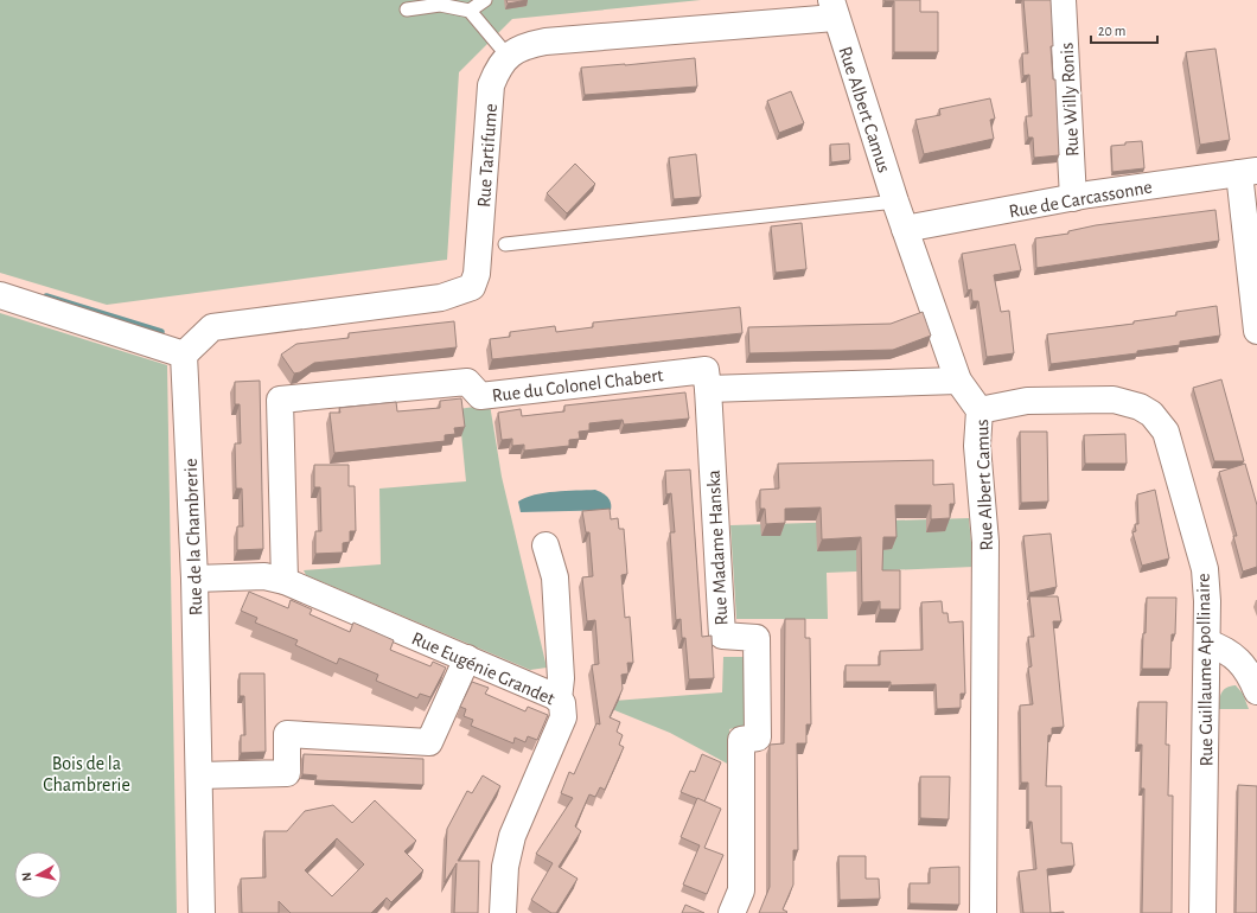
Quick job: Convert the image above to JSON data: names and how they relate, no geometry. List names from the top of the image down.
{
  "streets": {
    "street": [
      "Rue Willy Ronis",
      "Rue Albert Camus",
      "Rue Tartifume",
      "Rue de Carcassonne",
      "Rue du Colonel Chabert",
      "Rue de la Chambrerie",
      "Rue Madame Hanska",
      "Rue Eugénie Grandet",
      "Rue Guillaume Apollinaire"
    ]
  },
  "crossings": [
    ["Rue Willy Ronis", "Rue de Carcassonne"],
    ["Rue Albert Camus", "Rue Tartifume"],
    ["Rue Albert Camus", "Rue de Carcassonne"],
    ["Rue Albert Camus", "Rue Guillaume Apollinaire"],
    ["Rue Tartifume", "Rue de la Chambrerie"],
    ["Rue du Colonel Chabert", "Rue Madame Hanska"],
    ["Rue du Colonel Chabert", "Rue Eugénie Grandet"],
    ["Rue de la Chambrerie", "Rue Eugénie Grandet"]
  ],
  "parks": ["Bois de la Chambrerie"],
  "scale_bar": "20 m",
  "north": "left"
}
